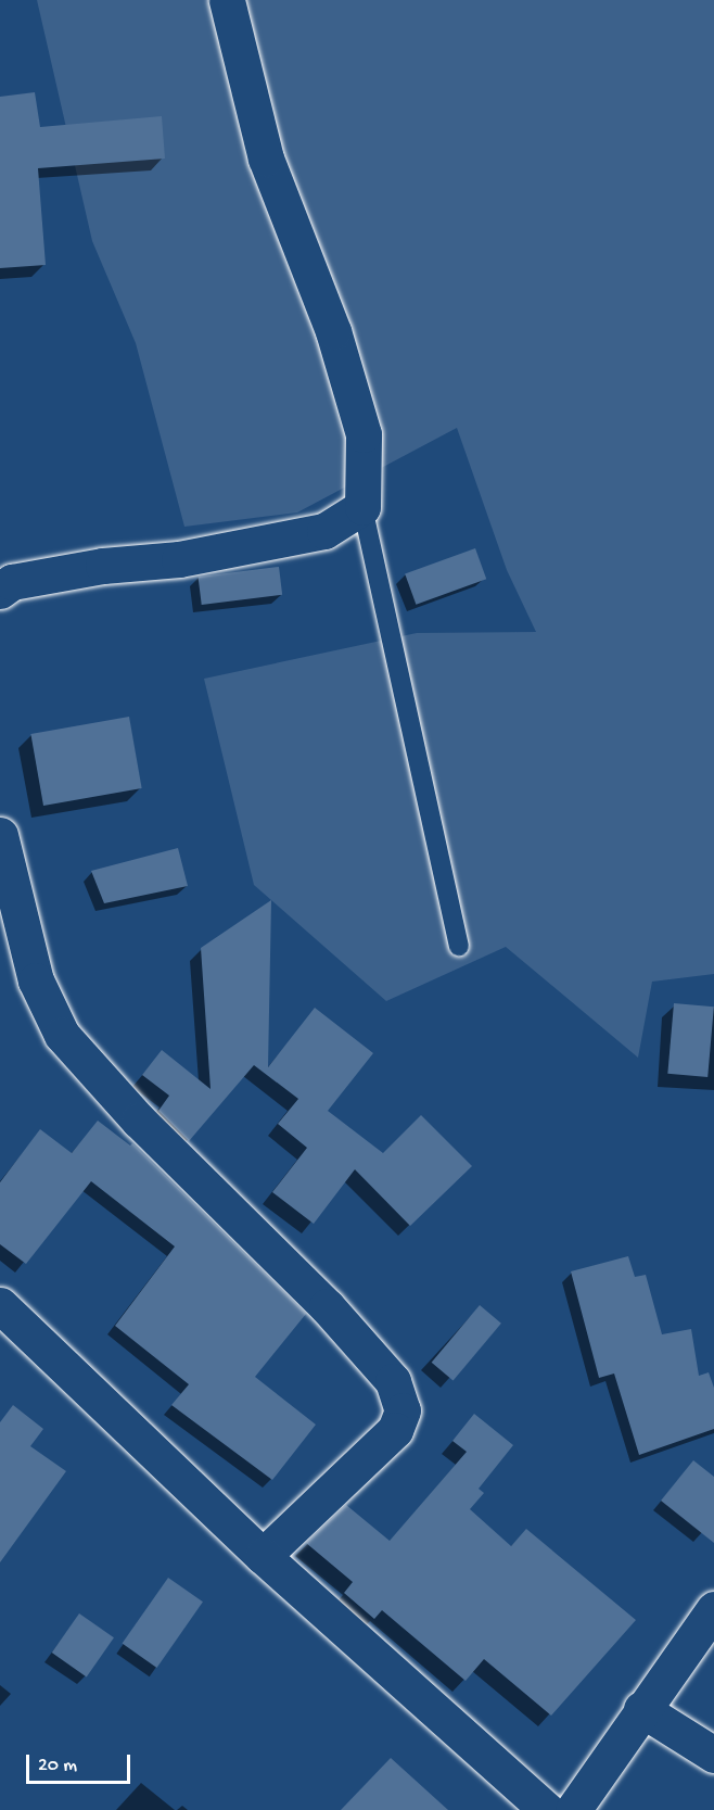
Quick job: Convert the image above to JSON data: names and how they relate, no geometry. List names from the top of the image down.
{
  "scale_bar": "20 m"
}
